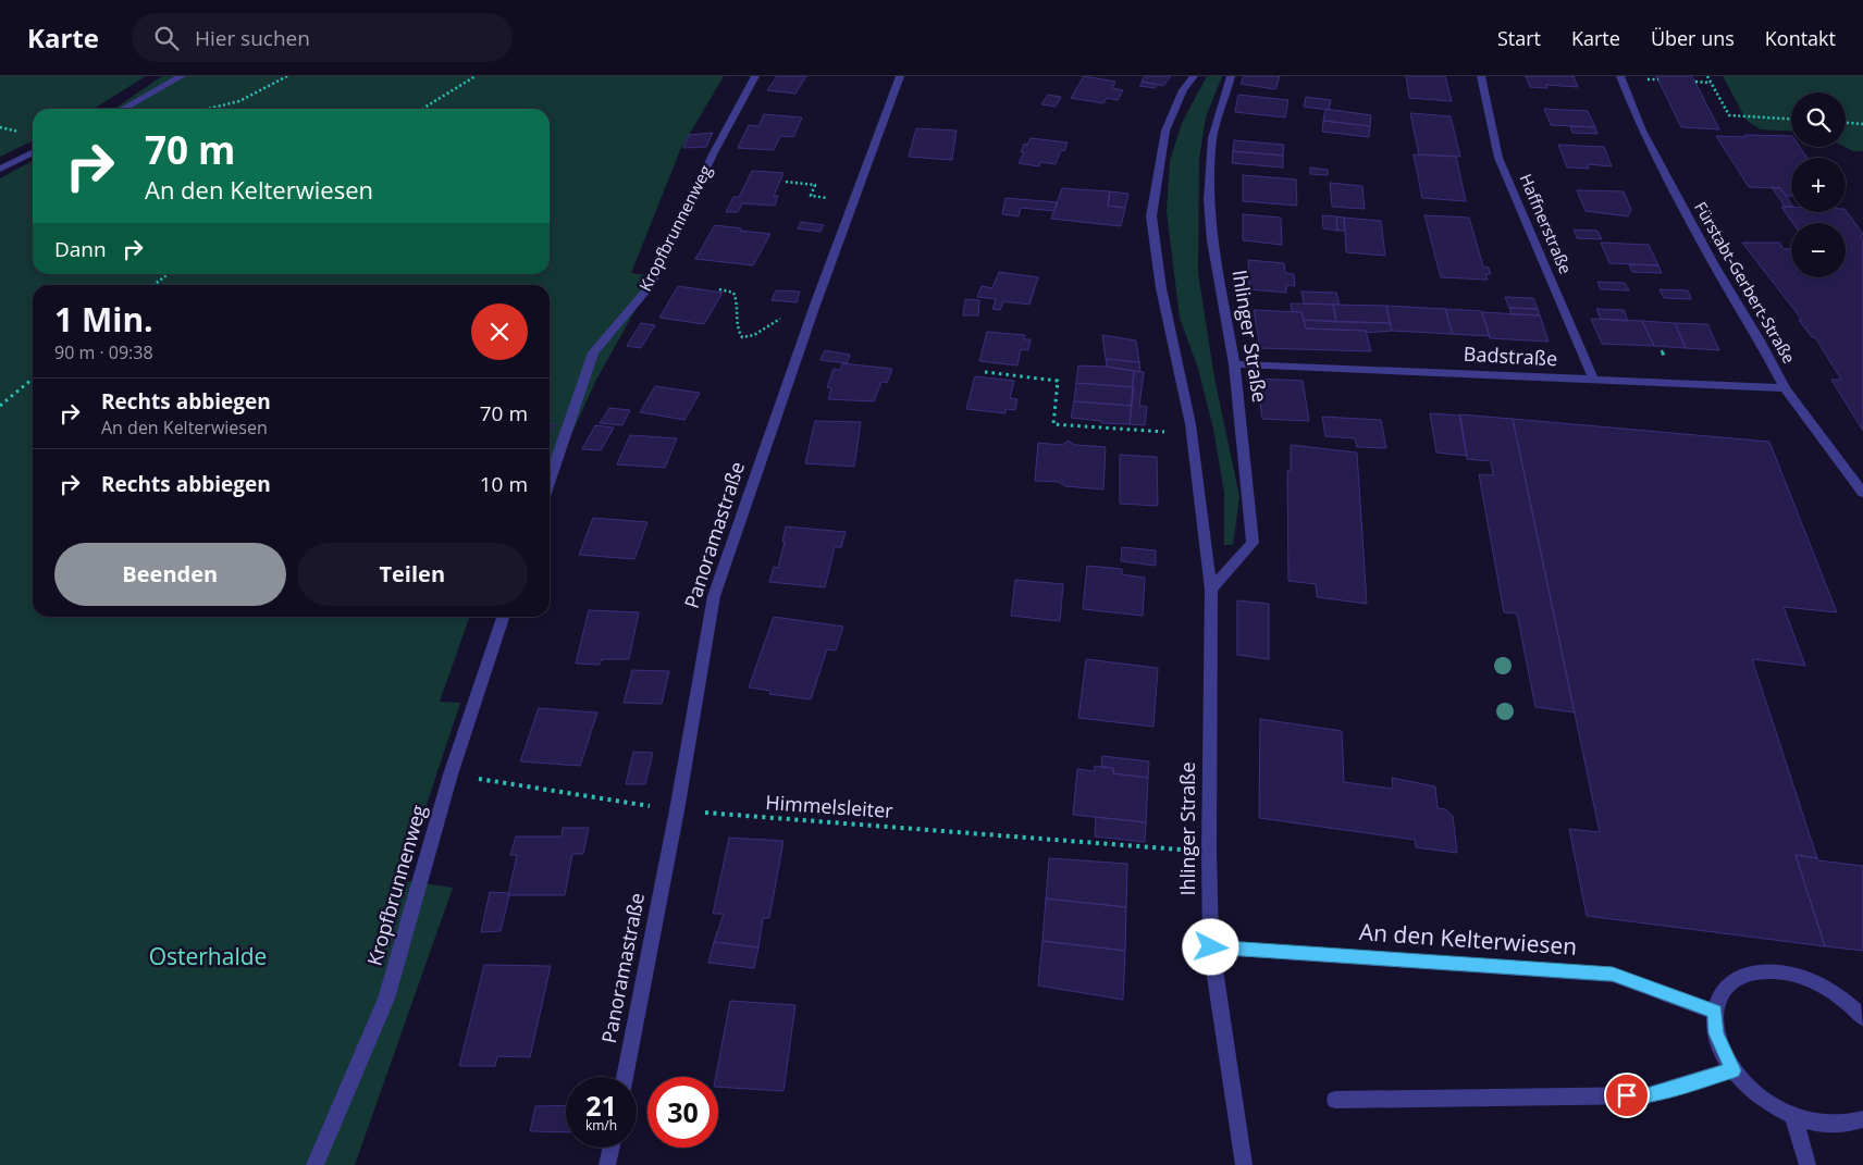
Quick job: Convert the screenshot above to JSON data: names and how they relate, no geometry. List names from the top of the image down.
{
  "streets": {
    "street": [
      "Haffnerstraße",
      "Kropfbrunnenweg",
      "Fürstabt-Gerbert-Straße",
      "Ihlinger Straße",
      "Badstraße",
      "Panoramastraße",
      "An den Kelterwiesen"
    ],
    "path": ["Himmelsleiter"]
  },
  "crossings": [
    ["Haffnerstraße", "Badstraße"],
    ["Kropfbrunnenweg", "Himmelsleiter"],
    ["Fürstabt-Gerbert-Straße", "Badstraße"],
    ["Ihlinger Straße", "Badstraße"],
    ["Ihlinger Straße", "Himmelsleiter"],
    ["Ihlinger Straße", "An den Kelterwiesen"],
    ["Panoramastraße", "Himmelsleiter"]
  ],
  "parks": ["Osterhalde"],
  "page": {
    "header": "Karte",
    "search": "Hier suchen",
    "nav": [
      "Start",
      "Karte",
      "Über uns",
      "Kontakt"
    ],
    "map_buttons": ["+", "−"],
    "turn": ["70 m", "An den Kelterwiesen"],
    "then": "Dann",
    "heading": ["1 Min.", "90 m · 09:38"],
    "list": [
      {
        "name": "Rechts abbiegen",
        "note": "An den Kelterwiesen",
        "value": "70 m"
      },
      {
        "name": "Rechts abbiegen",
        "value": "10 m"
      }
    ],
    "buttons": ["Beenden", "Teilen"],
    "speed": "21 km/h",
    "limit": "30"
  }
}
